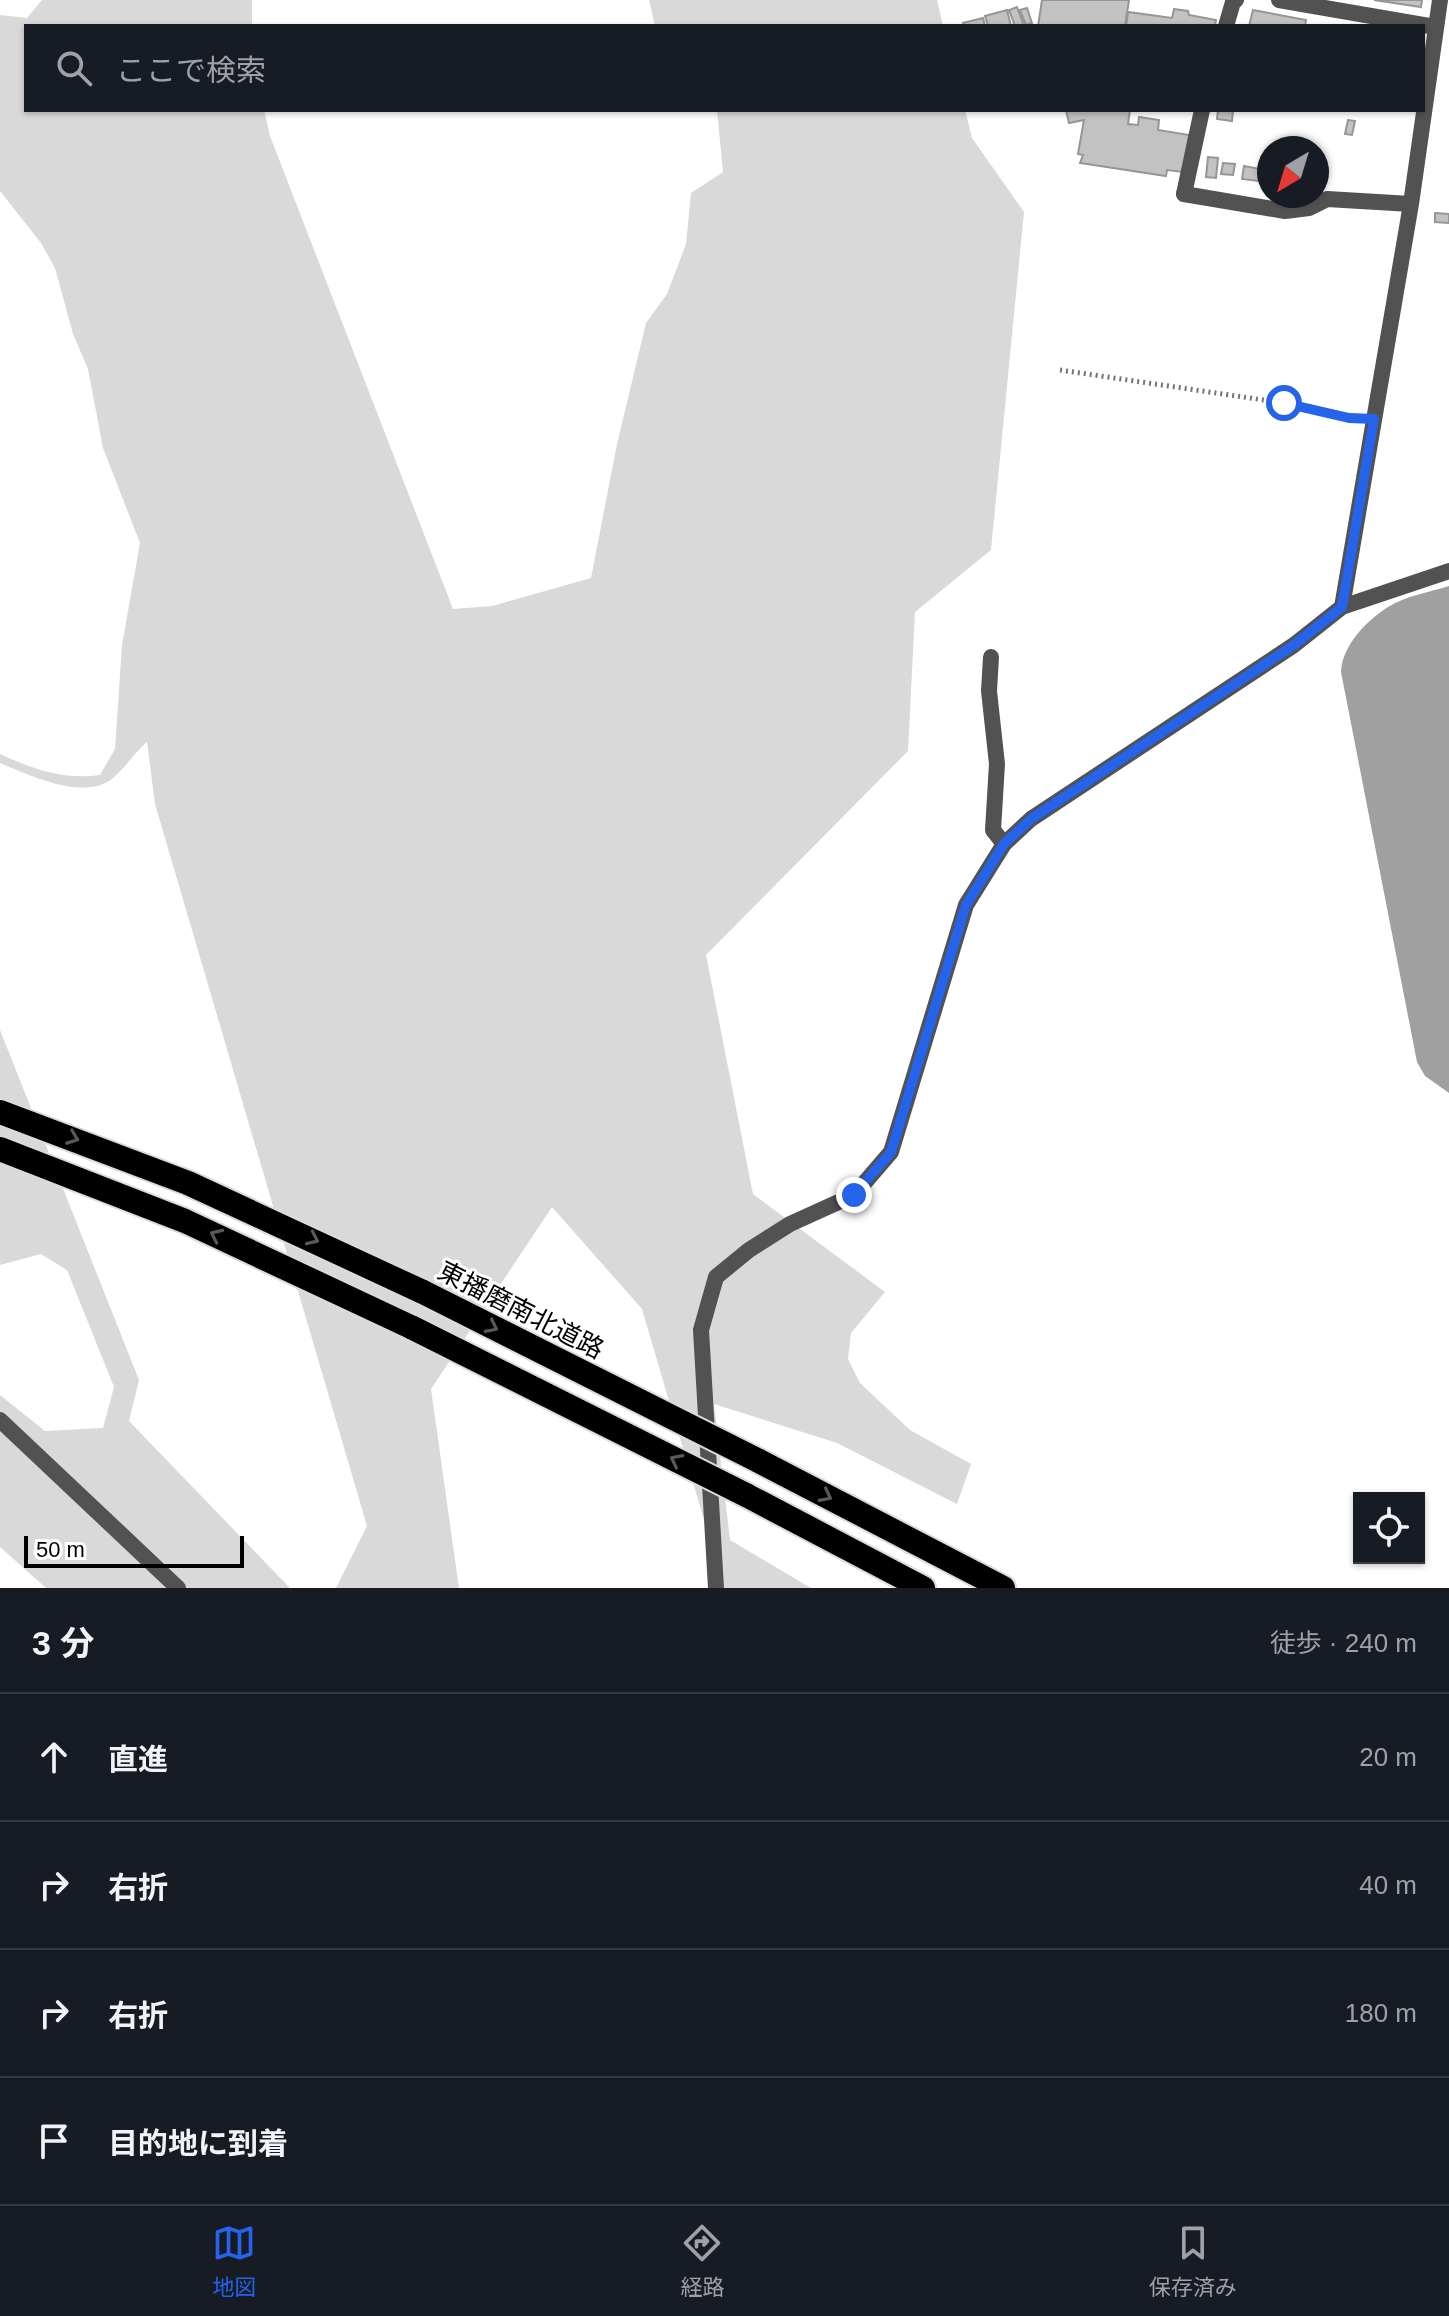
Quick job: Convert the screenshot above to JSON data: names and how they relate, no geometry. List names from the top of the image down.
{
  "streets": {
    "highway": ["東播磨南北道路"]
  },
  "scale_bar": "50 m",
  "north": "bottom left",
  "page": {
    "search": "ここで検索",
    "scale": "50 m",
    "heading": ["3 分", "徒歩 · 240 m"],
    "list": [
      ["直進", "20 m"],
      ["右折", "40 m"],
      ["右折", "180 m"],
      "目的地に到着"
    ],
    "nav": ["地図", "経路", "保存済み"]
  }
}
